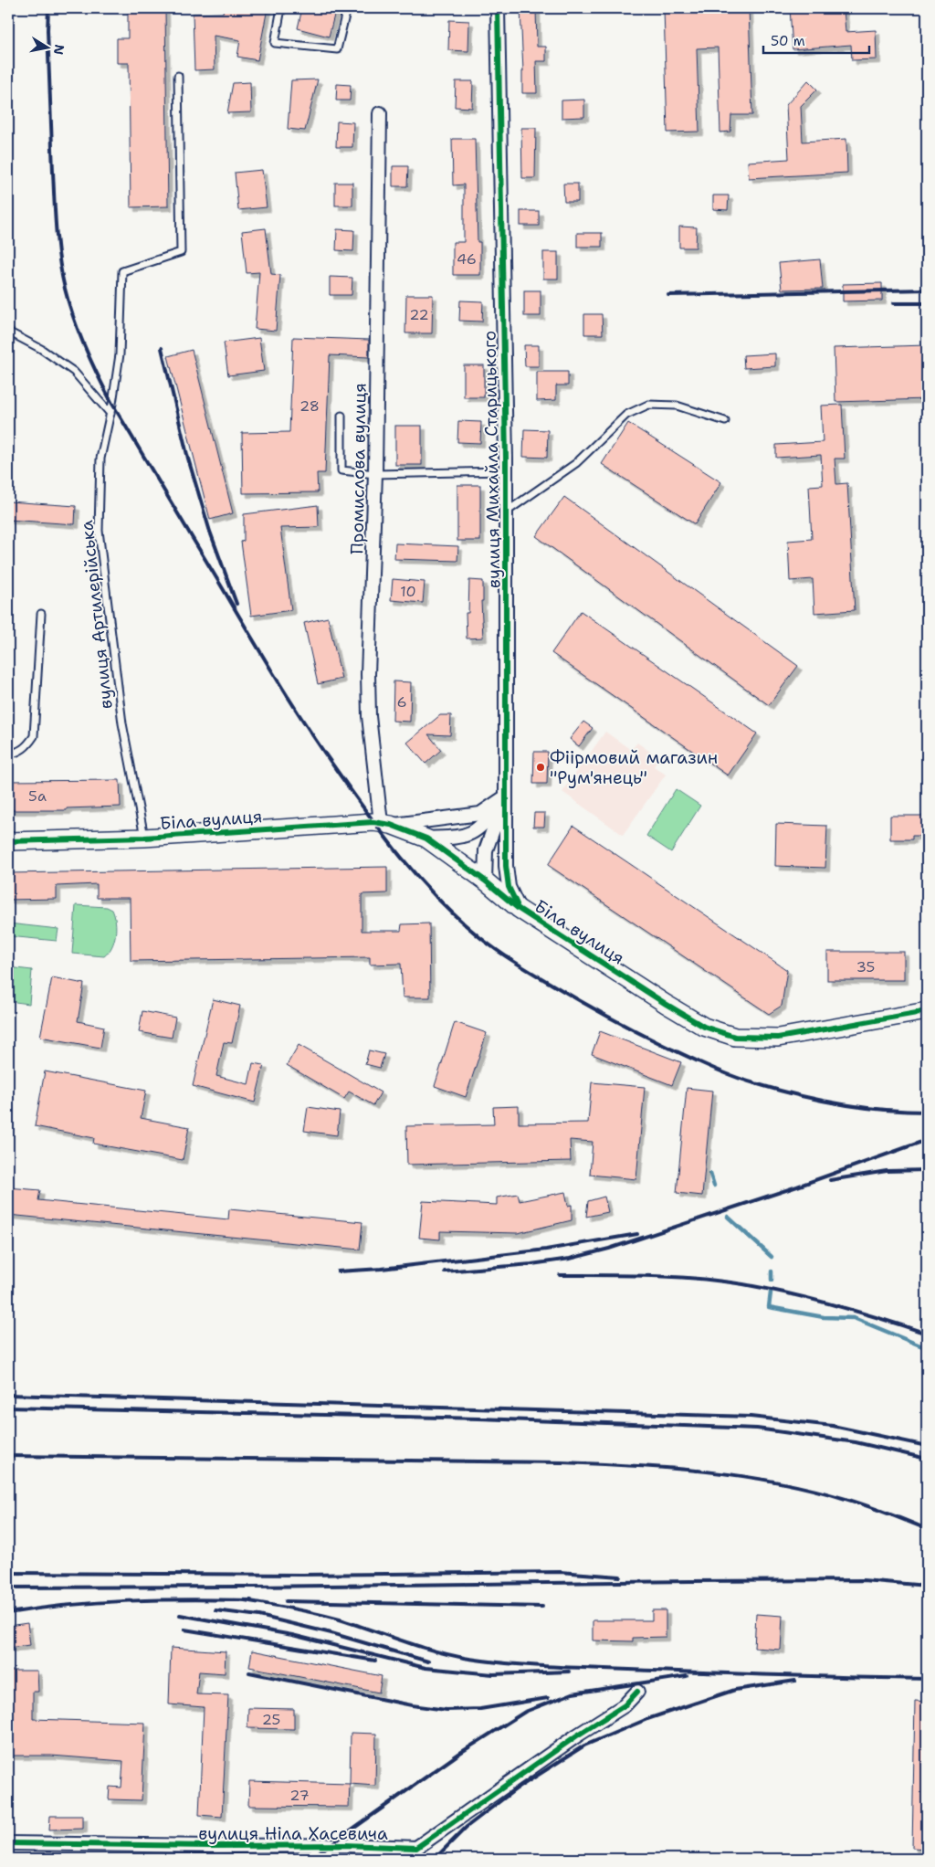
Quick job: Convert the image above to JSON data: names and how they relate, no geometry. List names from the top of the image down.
{
  "streets": {
    "street": [
      "вулиця Михайла Старицького",
      "Промислова вулиця",
      "Біла вулиця",
      "вулиця Ніла Хасевича"
    ],
    "lane": ["вулиця Артилерійська"]
  },
  "crossings": [
    ["вулиця Михайла Старицького", "Біла вулиця"],
    ["Промислова вулиця", "Біла вулиця"],
    ["вулиця Артилерійська", "Біла вулиця"]
  ],
  "places": ["Фіірмовий магазин \"Рум'янець\""],
  "house_numbers": [
    "46",
    "22",
    "28",
    "10",
    "6",
    "5а",
    "35",
    "25",
    "27"
  ],
  "scale_bar": "50 m",
  "north": "right"
}
